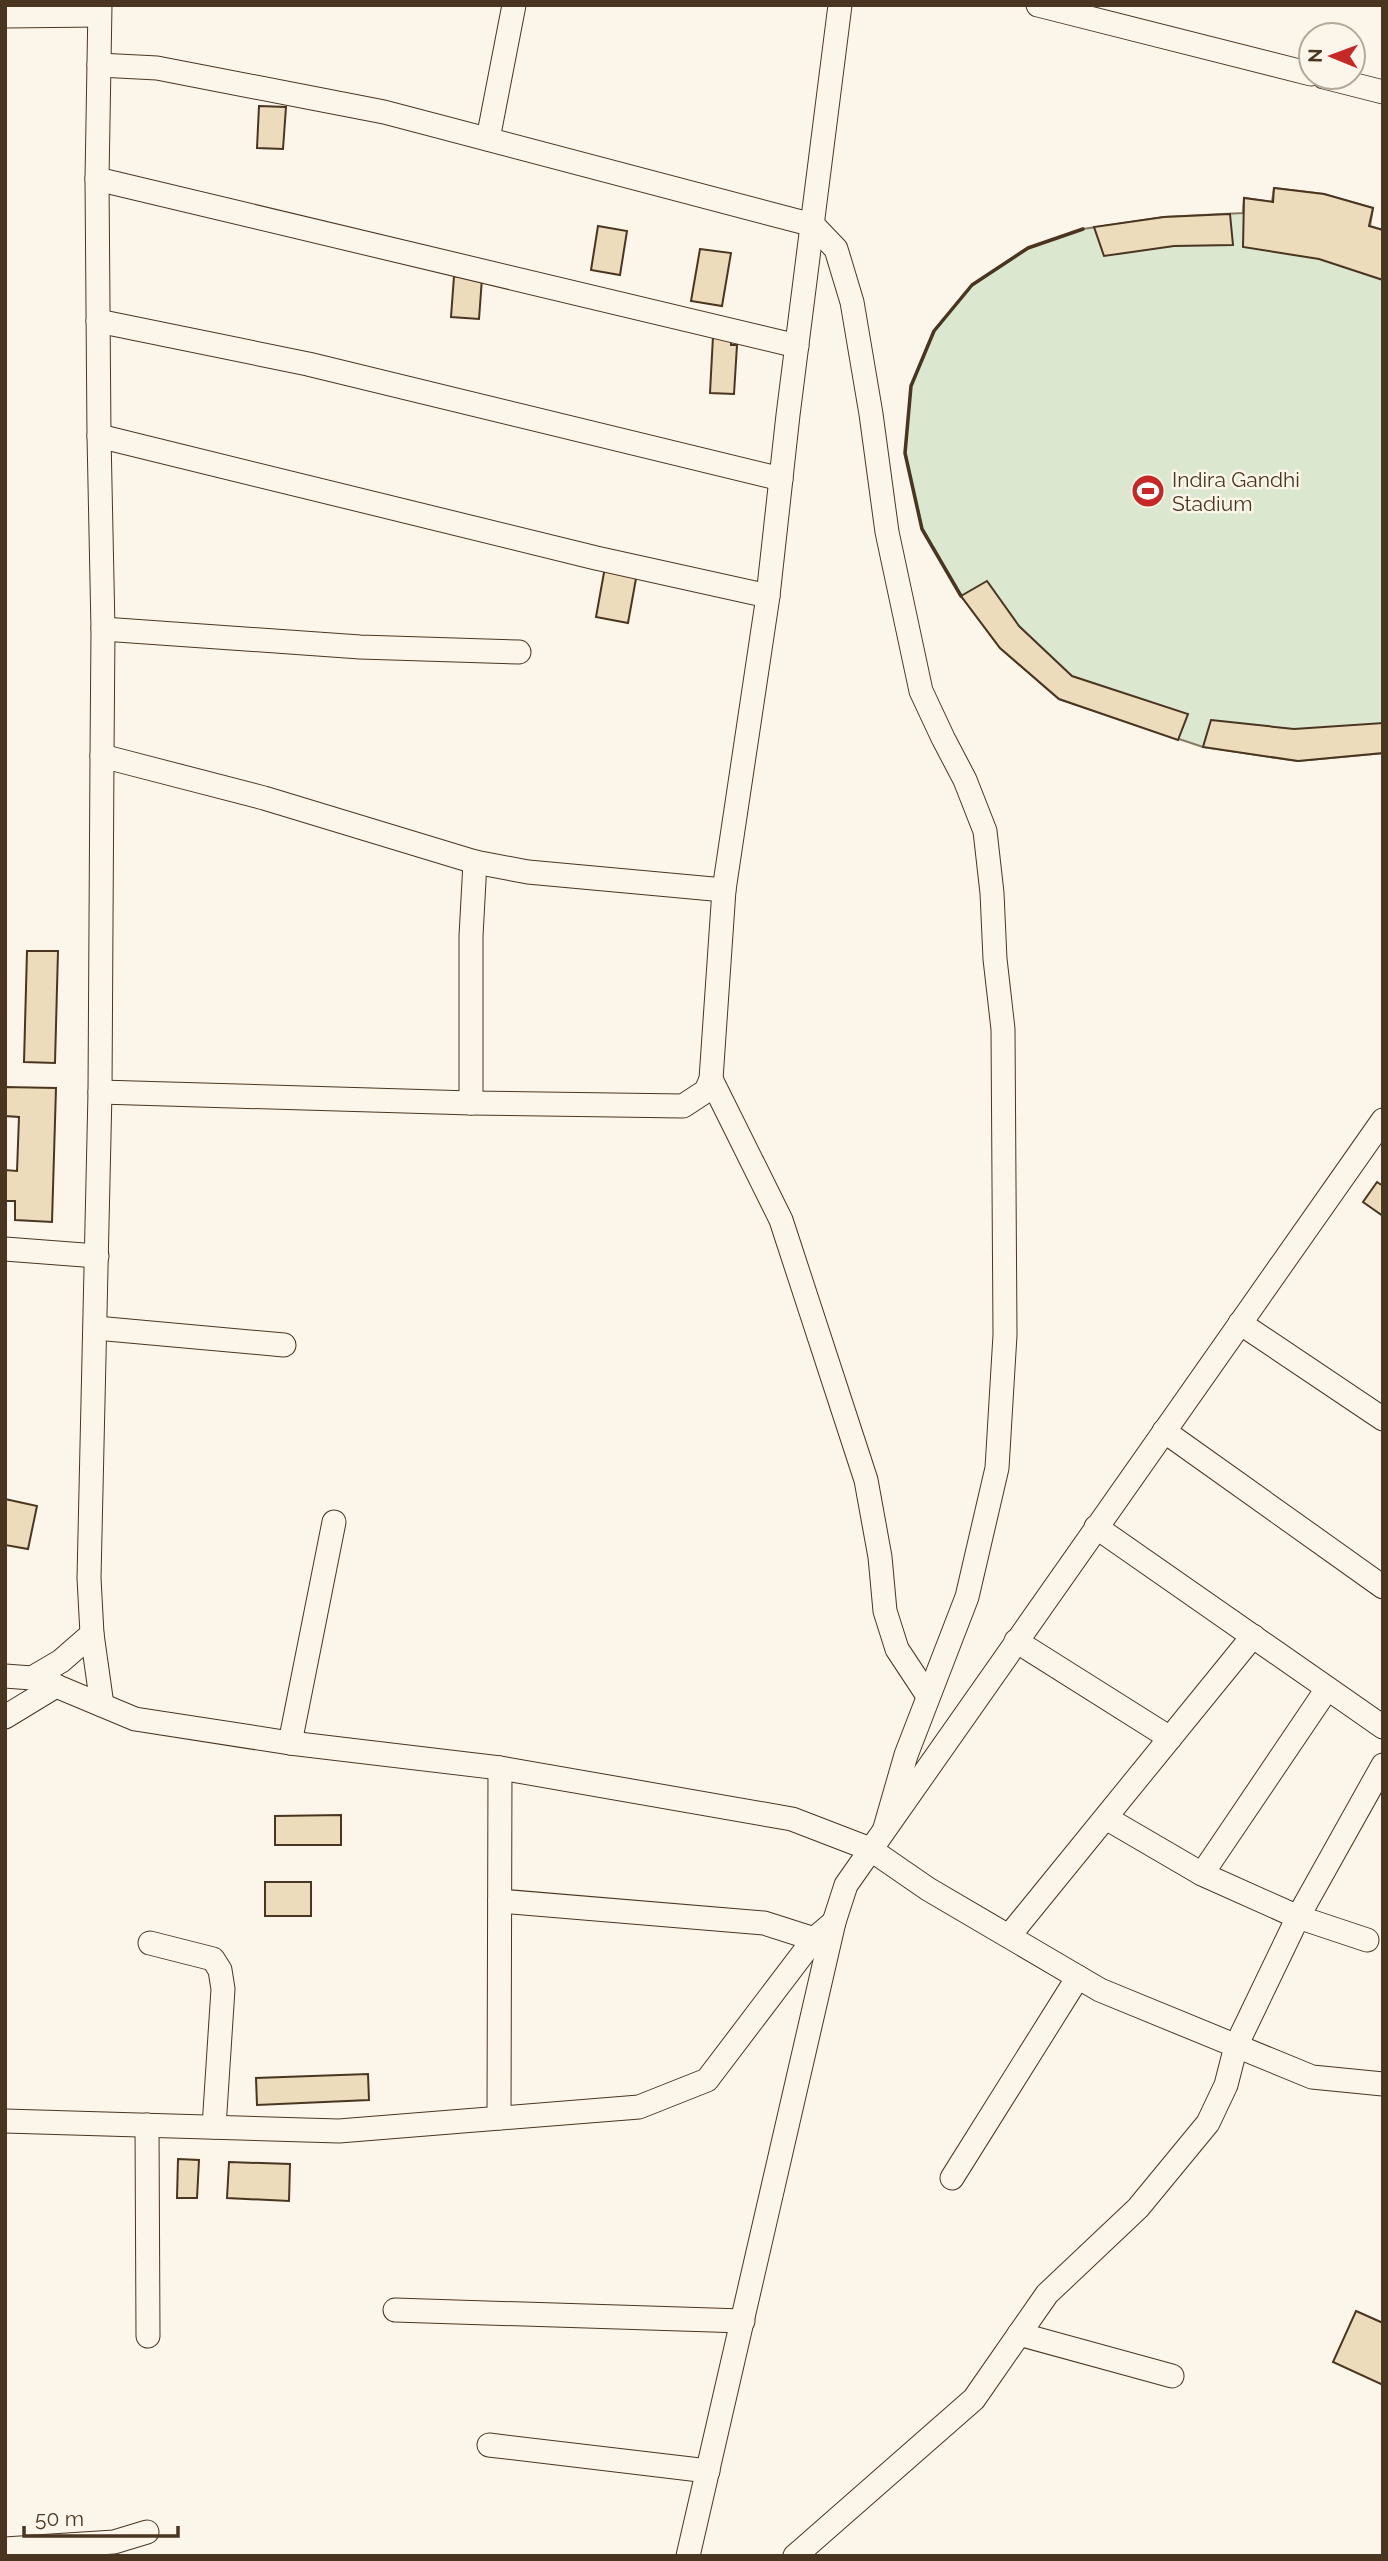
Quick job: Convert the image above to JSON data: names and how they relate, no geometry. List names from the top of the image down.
{
  "places": {
    "sports": ["Indira Gandhi Stadium"]
  },
  "scale_bar": "50 m",
  "north": "left"
}
